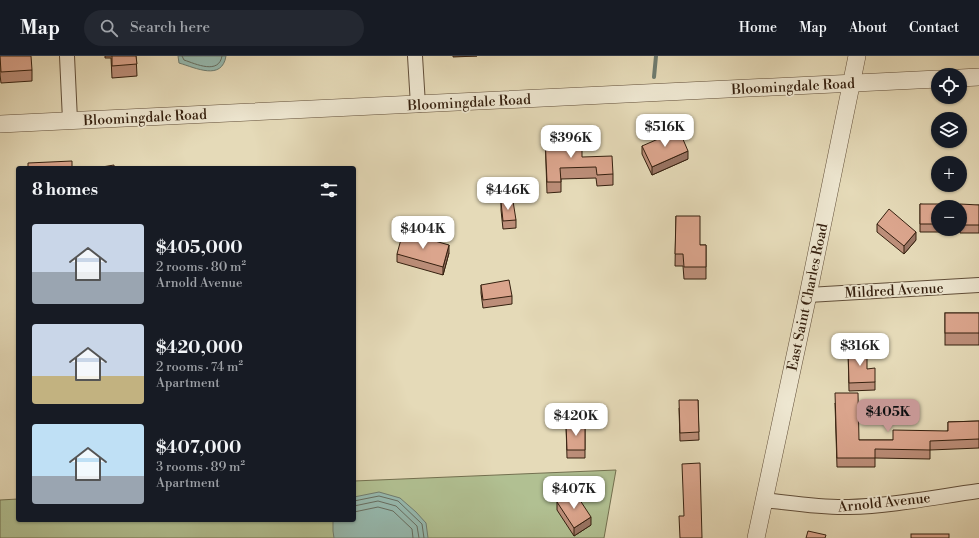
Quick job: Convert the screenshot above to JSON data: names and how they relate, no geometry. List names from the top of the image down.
{
  "streets": {
    "street": [
      "Bloomingdale Road",
      "Mildred Avenue",
      "East Saint Charles Road",
      "Arnold Avenue"
    ]
  },
  "crossings": [
    ["Bloomingdale Road", "East Saint Charles Road"],
    ["Mildred Avenue", "East Saint Charles Road"],
    ["East Saint Charles Road", "Arnold Avenue"]
  ],
  "page": {
    "header": "Map",
    "search": "Search here",
    "nav": [
      "Home",
      "Map",
      "About",
      "Contact"
    ],
    "map_buttons": ["+", "−"],
    "price": [
      "$516K",
      "$396K",
      "$446K",
      "$404K",
      "$316K",
      "$405K",
      "$420K",
      "$407K"
    ],
    "heading": "8 homes",
    "list": [
      {
        "name": "$405,000",
        "note": "2 rooms · 80 m² · Arnold Avenue"
      },
      {
        "name": "$420,000",
        "note": "2 rooms · 74 m² · Apartment"
      },
      {
        "name": "$407,000",
        "note": "3 rooms · 89 m² · Apartment"
      }
    ]
  }
}
